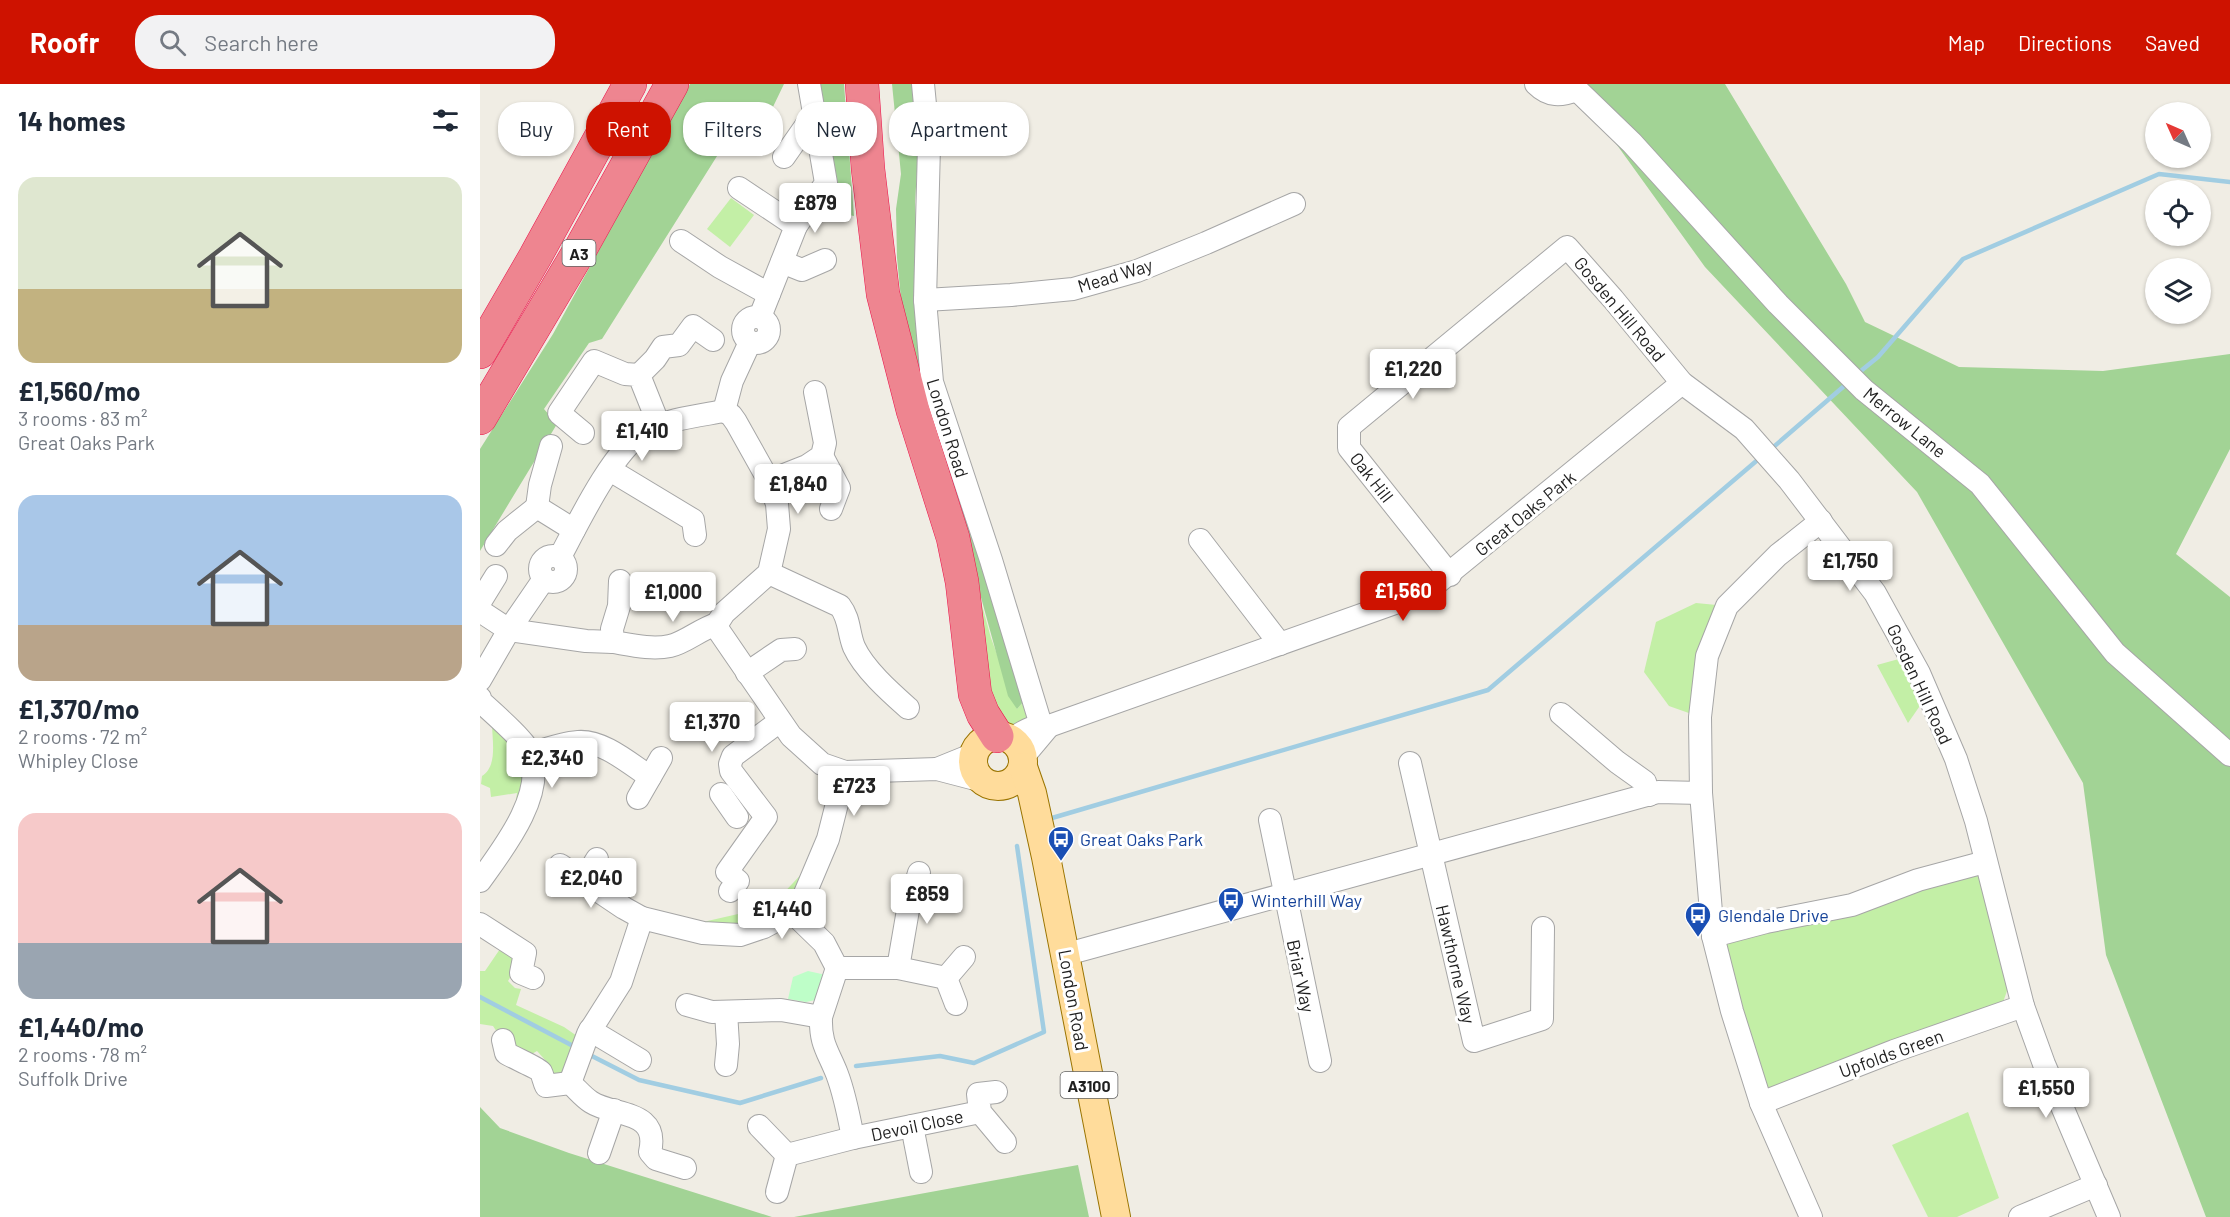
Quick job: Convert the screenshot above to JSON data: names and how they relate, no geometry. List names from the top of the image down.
{
  "streets": {
    "highway": ["A3"],
    "main road": ["London Road", "A3100"],
    "street": [
      "Mead Way",
      "Gosden Hill Road",
      "Merrow Lane",
      "Oak Hill",
      "Great Oaks Park",
      "Hawthorne Way",
      "Briar Way",
      "Upfolds Green",
      "Devoil Close"
    ]
  },
  "crossings": [
    ["Mead Way", "London Road"],
    ["Gosden Hill Road", "Oak Hill"],
    ["Gosden Hill Road", "Great Oaks Park"],
    ["Gosden Hill Road", "Upfolds Green"],
    ["London Road", "Great Oaks Park"],
    ["Oak Hill", "Great Oaks Park"]
  ],
  "places": {
    "bus stop": ["Great Oaks Park", "Winterhill Way", "Glendale Drive"]
  },
  "north": "top left",
  "page": {
    "header": "Roofr",
    "search": "Search here",
    "nav": ["Map", "Directions", "Saved"],
    "heading": "14 homes",
    "chip": [
      "Buy",
      "Rent",
      "Filters",
      "New",
      "Apartment"
    ],
    "list": [
      {
        "name": "£1,560/mo",
        "note": "3 rooms · 83 m² · Great Oaks Park"
      },
      {
        "name": "£1,370/mo",
        "note": "2 rooms · 72 m² · Whipley Close"
      },
      {
        "name": "£1,440/mo",
        "note": "2 rooms · 78 m² · Suffolk Drive"
      }
    ],
    "price": [
      "£879",
      "£1,220",
      "£1,410",
      "£1,840",
      "£1,750",
      "£1,560",
      "£1,000",
      "£1,370",
      "£2,340",
      "£723",
      "£2,040",
      "£859",
      "£1,440",
      "£1,550"
    ]
  }
}
